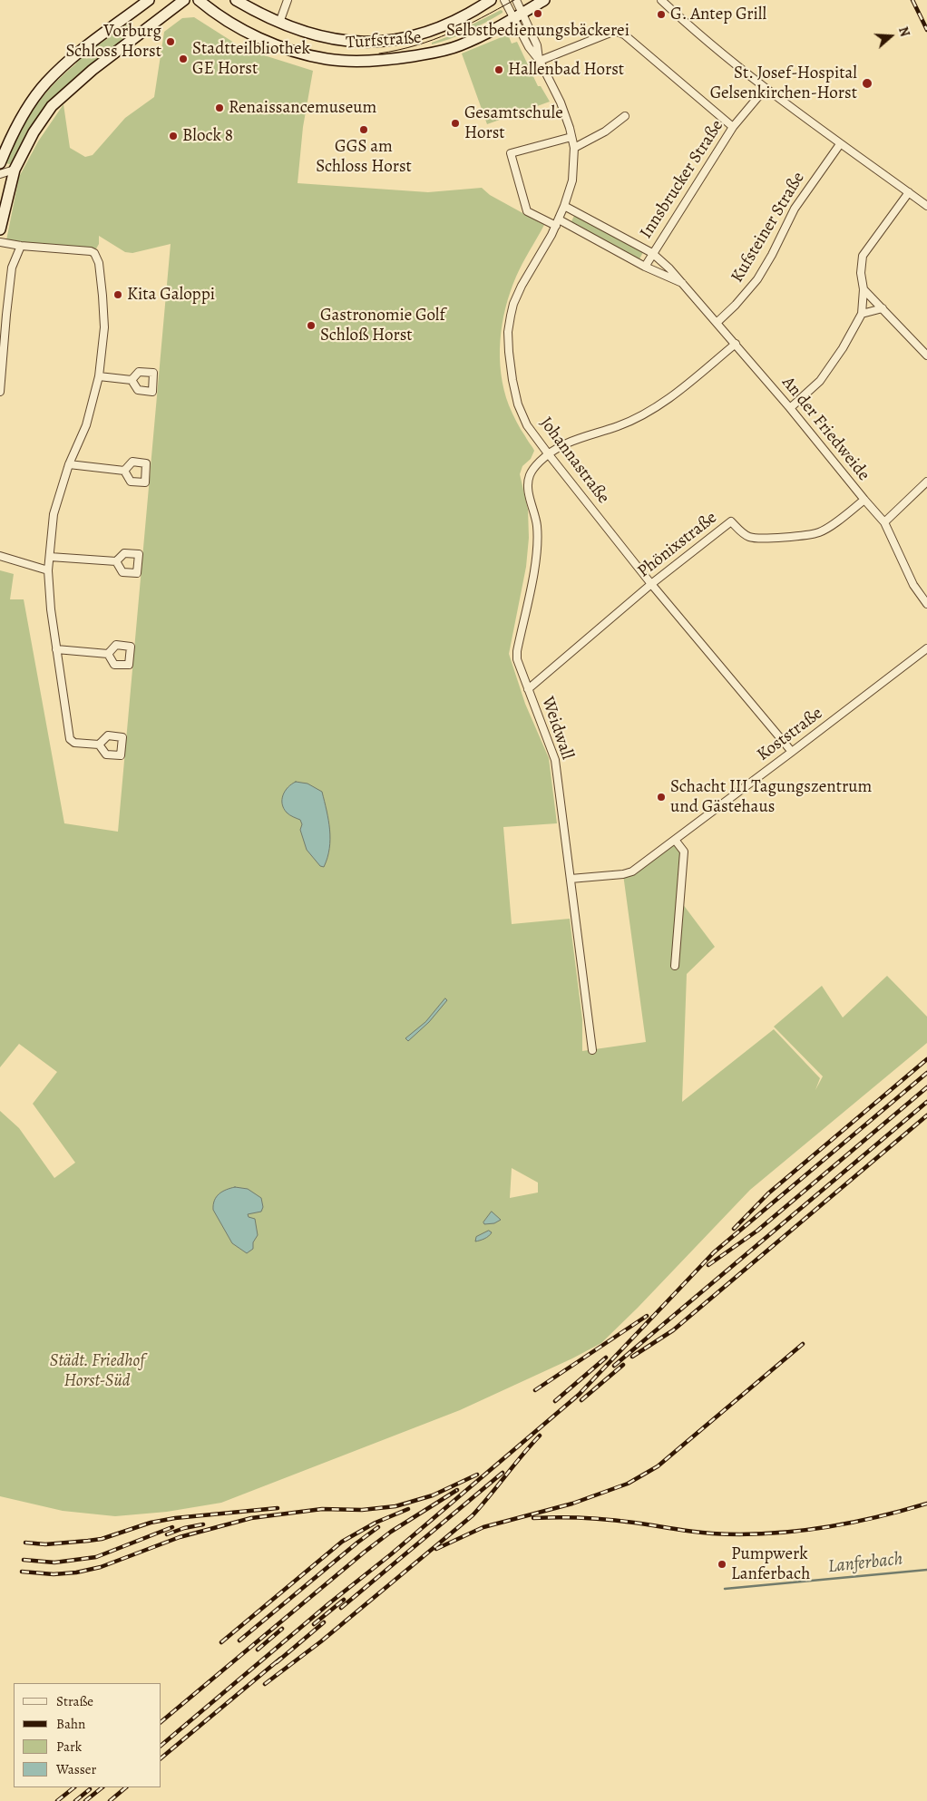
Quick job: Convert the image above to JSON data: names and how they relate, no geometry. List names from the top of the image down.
{
  "streets": {
    "main road": ["Turfstraße"],
    "street": [
      "Innsbrucker Straße",
      "Kufsteiner Straße",
      "An der Friedweide",
      "Johannastraße",
      "Phönixstraße",
      "Weidwall",
      "Koststraße"
    ]
  },
  "crossings": [
    ["Turfstraße", "Johannastraße"],
    ["Innsbrucker Straße", "An der Friedweide"],
    ["Kufsteiner Straße", "An der Friedweide"],
    ["An der Friedweide", "Johannastraße"],
    ["An der Friedweide", "Phönixstraße"],
    ["Johannastraße", "Phönixstraße"],
    ["Johannastraße", "Weidwall"],
    ["Johannastraße", "Koststraße"],
    ["Phönixstraße", "Weidwall"],
    ["Weidwall", "Koststraße"]
  ],
  "water": ["Lanferbach"],
  "parks": ["Städt. Friedhof Horst-Süd"],
  "places": [
    "Selbstbedienungsbäckerei",
    "G. Antep Grill",
    "Vorburg Schloss Horst",
    "Stadtteilbliothek GE Horst",
    "Hallenbad Horst",
    "St. Josef-Hospital Gelsenkirchen-Horst",
    "Renaissancemuseum",
    "Gesamtschule Horst",
    "GGS am Schloss Horst",
    "Block 8",
    "Kita Galoppi",
    "Gastronomie Golf Schloß Horst",
    "Schacht III Tagungszentrum und Gästehaus",
    "Pumpwerk Lanferbach"
  ],
  "legend": [
    "Straße",
    "Bahn",
    "Park",
    "Wasser"
  ],
  "north": "right"
}
